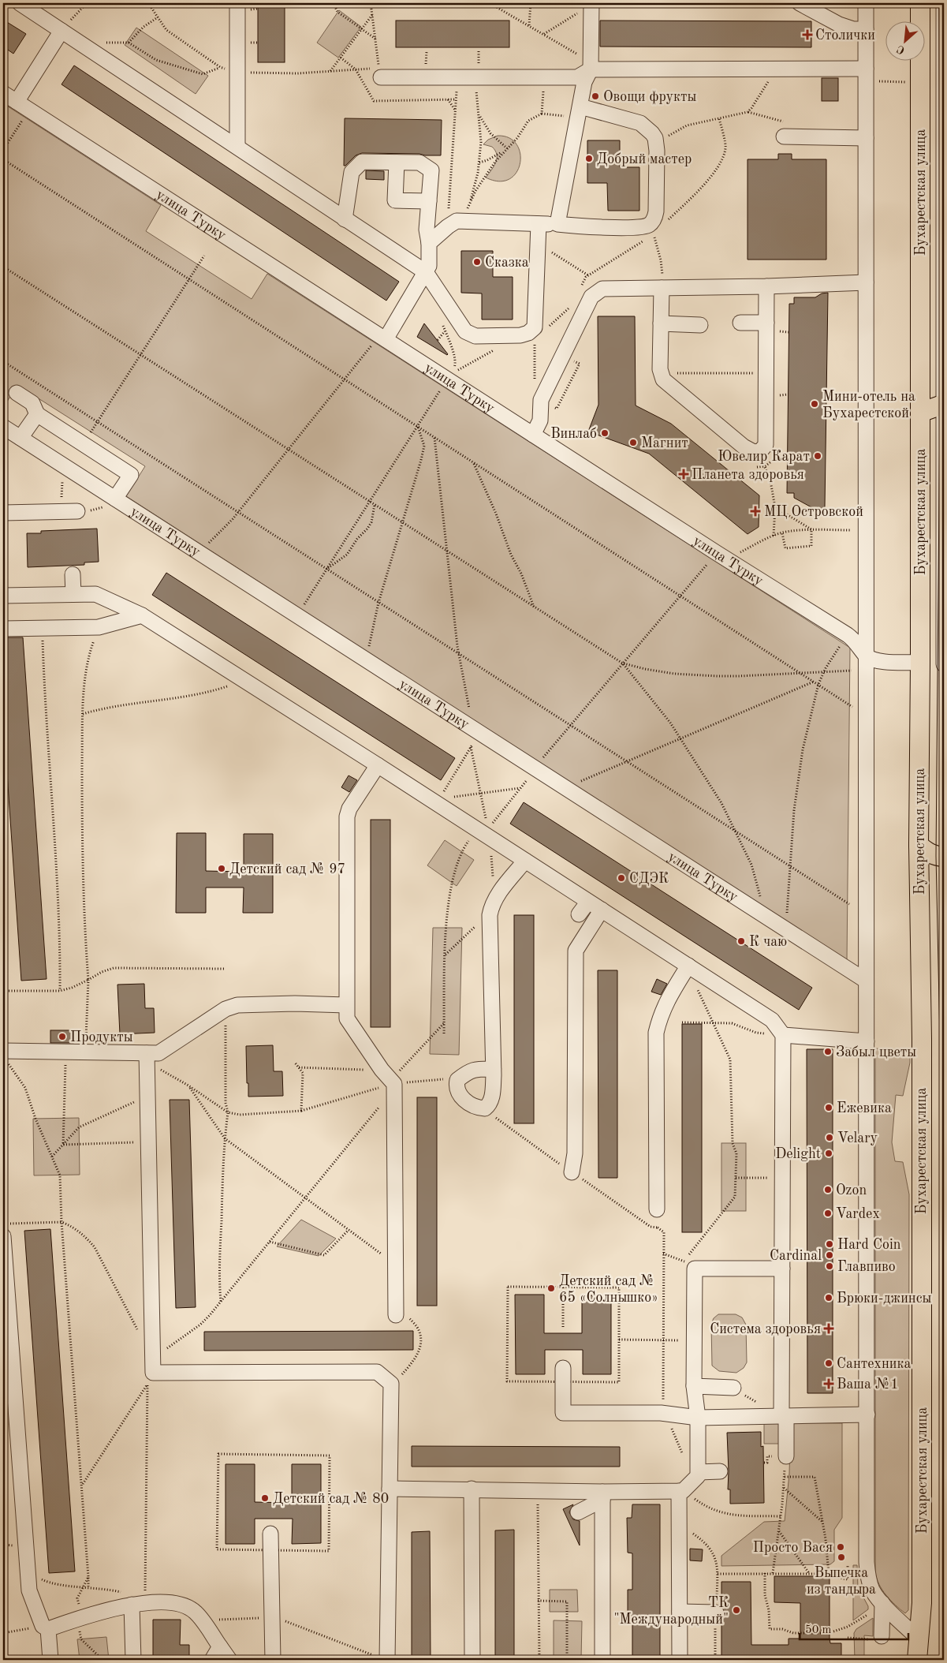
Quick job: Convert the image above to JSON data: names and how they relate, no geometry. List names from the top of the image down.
{
  "streets": {
    "main road": ["Бухарестская улица"],
    "street": ["улица Турку"]
  },
  "places": {
    "health": [
      "Столички",
      "Планета здоровья",
      "МЦ Островской",
      "Система здоровья",
      "Ваша №1"
    ],
    "other": [
      "Овощи фрукты",
      "Добрый мастер",
      "Сказка",
      "Мини-отель на Бухарестской",
      "Винлаб",
      "Магнит",
      "Ювелир Карат",
      "Детский сад № 97",
      "СДЭК",
      "К чаю",
      "Продукты",
      "Забыл цветы",
      "Ежевика",
      "Velary",
      "Delight",
      "Ozon",
      "Vardex",
      "Hard Coin",
      "Cardinal",
      "Главпиво",
      "Детский сад № 65 «Солнышко»",
      "Брюки-джинсы",
      "Сантехника",
      "Детский сад № 80",
      "Просто Вася",
      "Выпечка из тандыра",
      "ТК \"Международный\""
    ]
  },
  "scale_bar": "50 m",
  "north": "bottom left"
}
